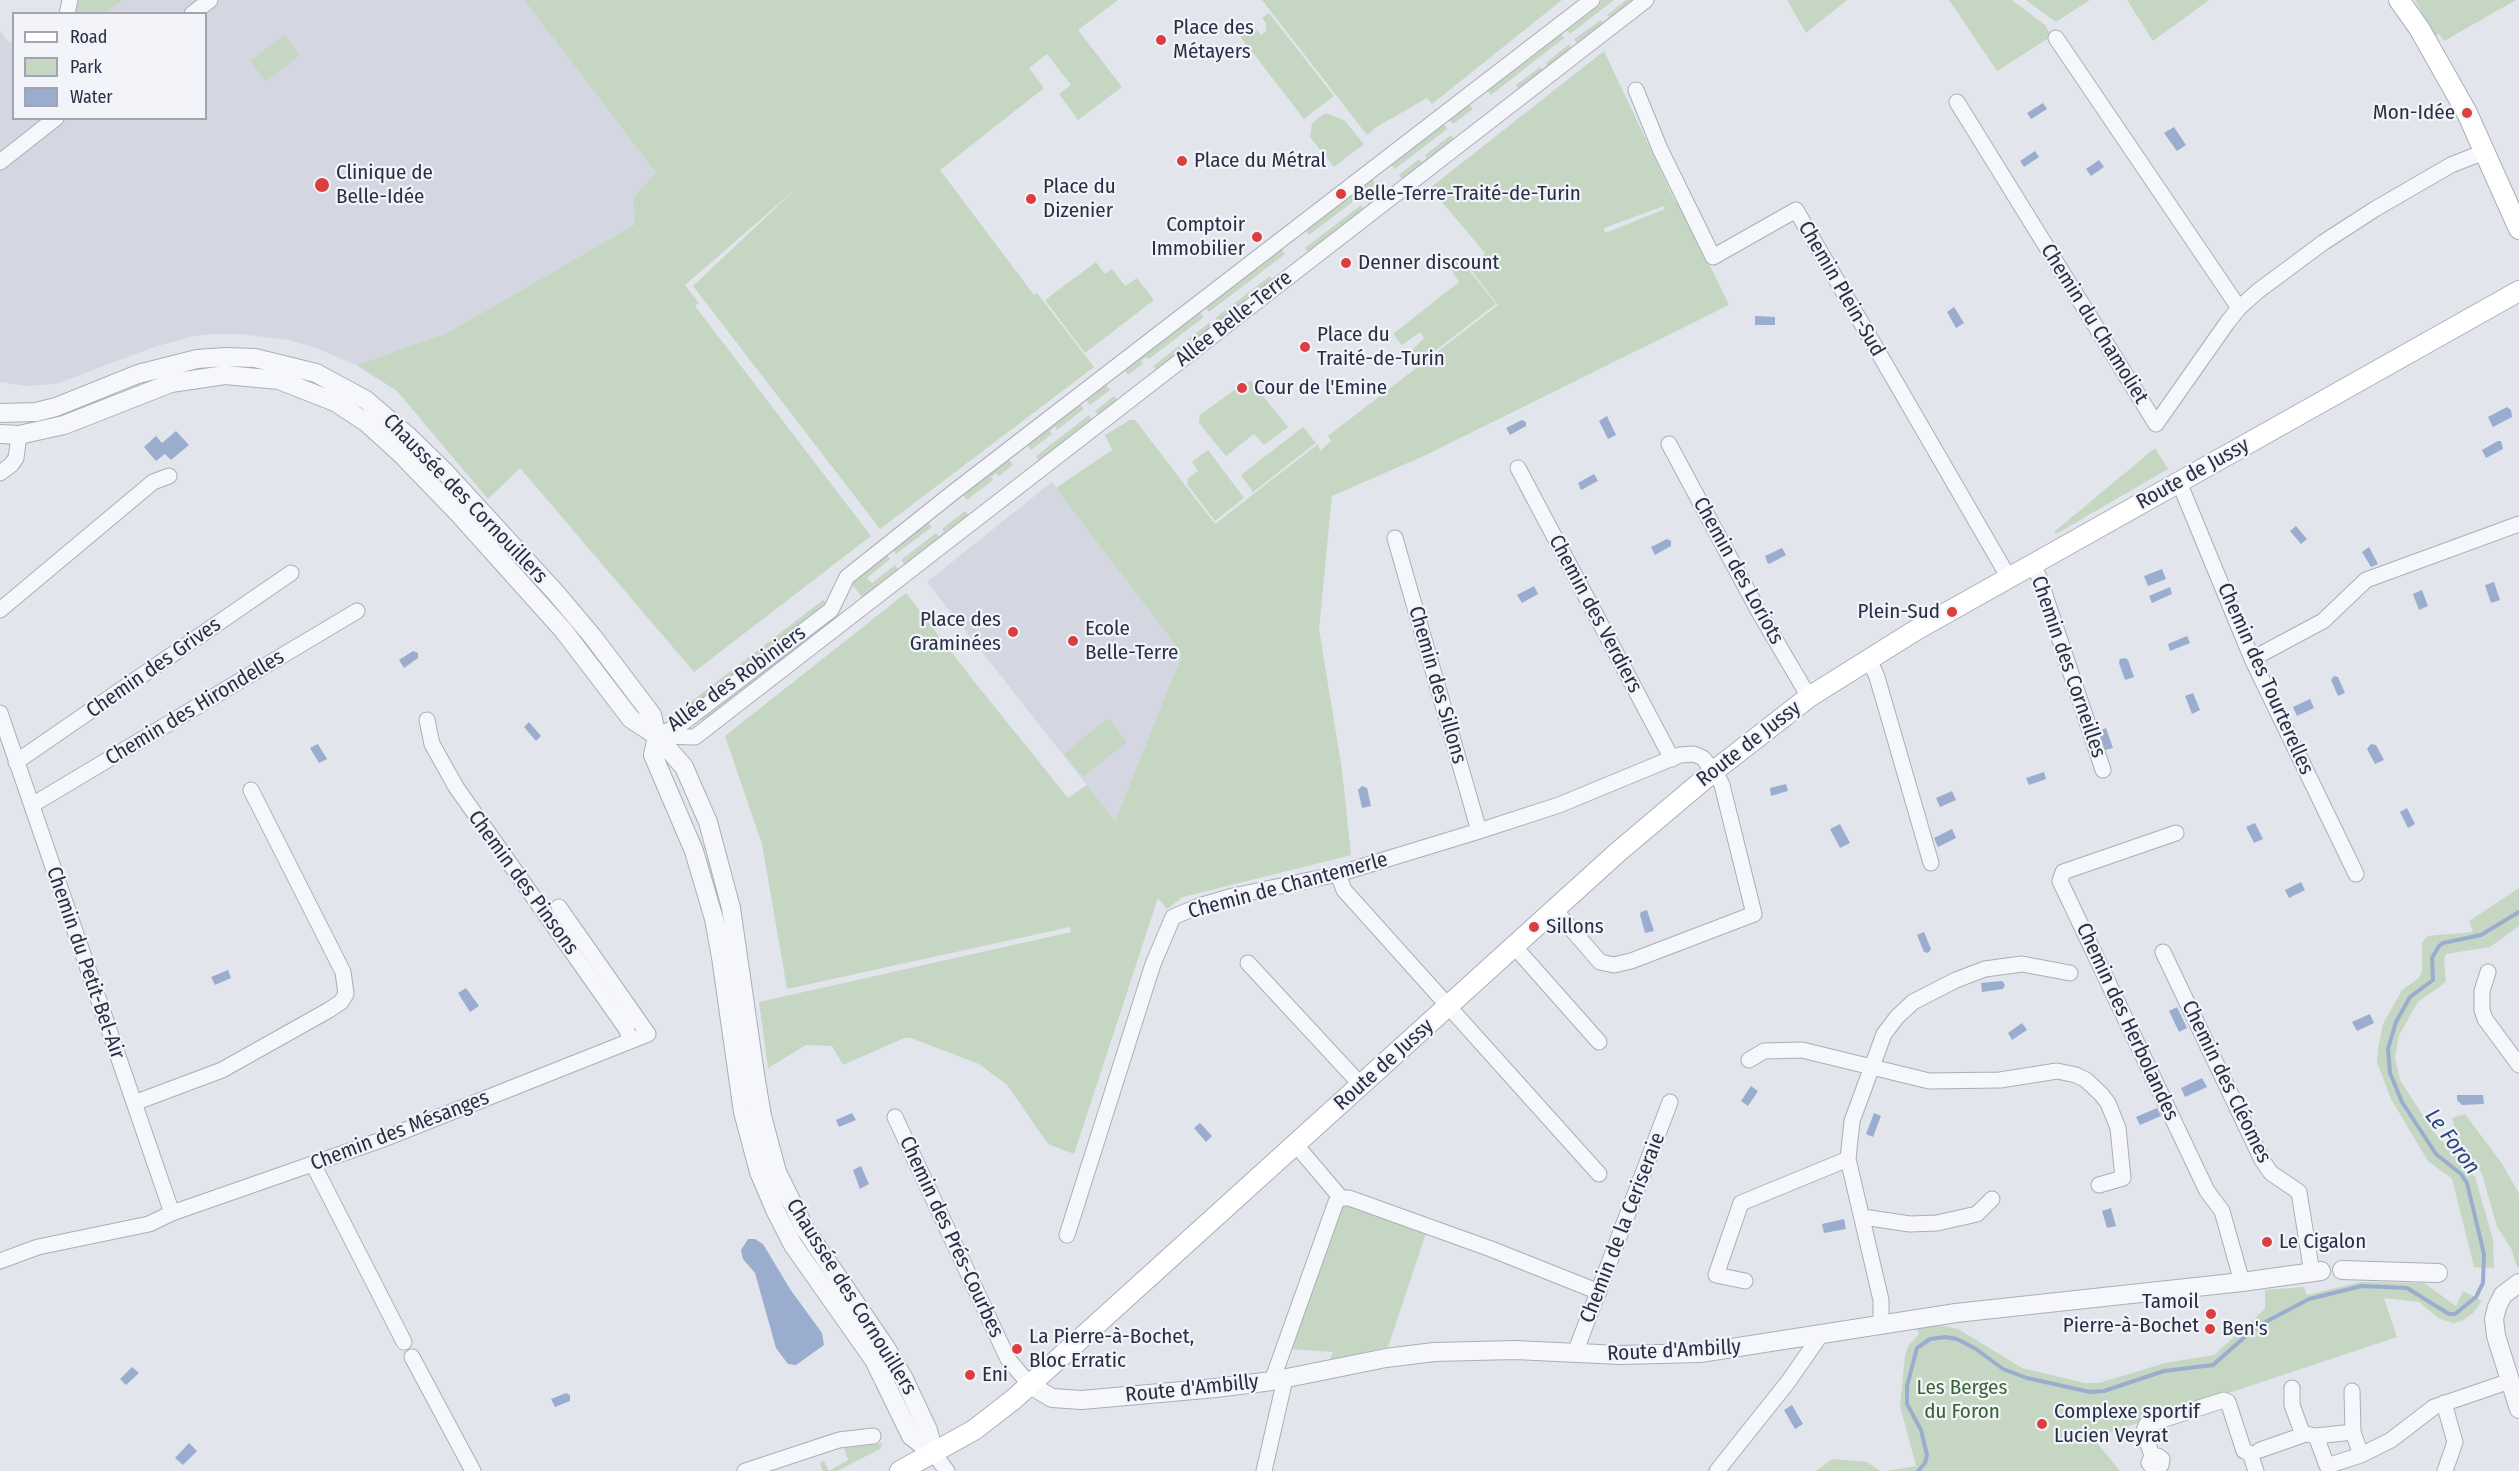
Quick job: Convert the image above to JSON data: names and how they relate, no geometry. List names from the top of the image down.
{
  "streets": {
    "main road": ["Route de Jussy"],
    "street": [
      "Chemin Plein-Sud",
      "Allée Belle-Terre",
      "Chemin du Chamoliet",
      "Chaussée des Cornouillers",
      "Chemin des Loriots",
      "Chemin des Verdiers",
      "Chemin des Corneilles",
      "Chemin des Grives",
      "Allée des Robiniers",
      "Chemin des Tourterelles",
      "Chemin des Sillons",
      "Chemin des Hirondelles",
      "Chemin des Pinsons",
      "Chemin de Chantemerle",
      "Chemin du Petit-Bel-Air",
      "Chemin des Herbolandes",
      "Chemin des Cléomes",
      "Chemin des Mésanges",
      "Chemin de la Ceriseraie",
      "Chemin des Prés-Courbes",
      "Route d'Ambilly"
    ]
  },
  "crossings": [
    ["Chemin Plein-Sud", "Route de Jussy"],
    ["Allée Belle-Terre", "Allée des Robiniers"],
    ["Route de Jussy", "Chaussée des Cornouillers"],
    ["Route de Jussy", "Chemin des Loriots"],
    ["Route de Jussy", "Chemin des Corneilles"],
    ["Route de Jussy", "Chemin des Tourterelles"],
    ["Route de Jussy", "Chemin de Chantemerle"],
    ["Route de Jussy", "Chemin des Prés-Courbes"],
    ["Route de Jussy", "Route d'Ambilly"],
    ["Chaussée des Cornouillers", "Allée des Robiniers"],
    ["Chemin des Verdiers", "Chemin de Chantemerle"],
    ["Chemin des Grives", "Chemin du Petit-Bel-Air"],
    ["Chemin des Sillons", "Chemin de Chantemerle"],
    ["Chemin des Hirondelles", "Chemin du Petit-Bel-Air"],
    ["Chemin des Pinsons", "Chemin des Mésanges"],
    ["Chemin du Petit-Bel-Air", "Chemin des Mésanges"],
    ["Chemin des Herbolandes", "Route d'Ambilly"],
    ["Chemin des Cléomes", "Route d'Ambilly"],
    ["Chemin de la Ceriseraie", "Route d'Ambilly"],
    ["Chemin des Prés-Courbes", "Route d'Ambilly"]
  ],
  "water": ["Le Foron"],
  "parks": ["Les Berges du Foron"],
  "places": [
    "Place des Métayers",
    "Mon-Idée",
    "Place du Métral",
    "Clinique de Belle-Idée",
    "Belle-Terre-Traité-de-Turin",
    "Place du Dizenier",
    "Comptoir Immobilier",
    "Denner discount",
    "Place du Traité-de-Turin",
    "Cour de l'Emine",
    "Plein-Sud",
    "Place des Graminées",
    "Ecole Belle-Terre",
    "Sillons",
    "Le Cigalon",
    "Tamoil Pierre-à-Bochet",
    "Ben's",
    "La Pierre-à-Bochet, Bloc Erratic",
    "Eni",
    "Complexe sportif Lucien Veyrat"
  ],
  "legend": ["Road", "Park", "Water"]
}
